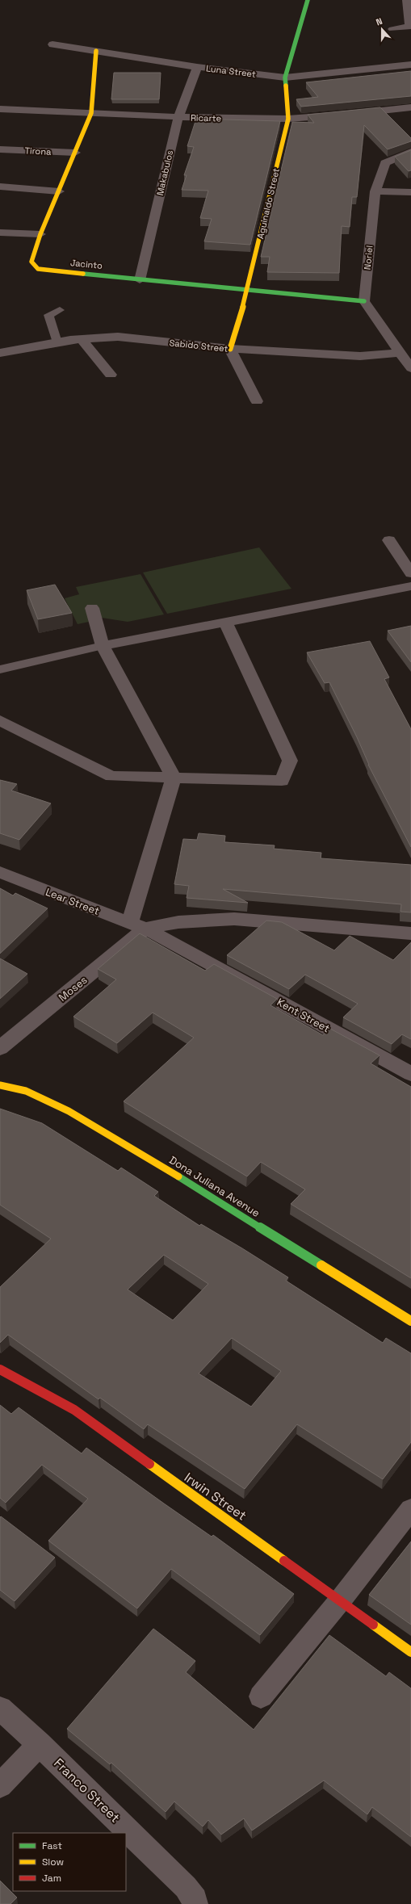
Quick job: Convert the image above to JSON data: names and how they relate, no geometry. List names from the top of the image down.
{
  "streets": {
    "street": [
      "Luna Street",
      "Ricarte",
      "Tirona",
      "Makabulos",
      "Aguinaldo Street",
      "Noriel",
      "Jacinto",
      "Sabido Street",
      "Lear Street",
      "Moses",
      "Kent Street",
      "Dona Juliana Avenue",
      "Irwin Street",
      "Franco Street"
    ]
  },
  "crossings": [
    ["Luna Street", "Makabulos"],
    ["Luna Street", "Aguinaldo Street"],
    ["Luna Street", "Jacinto"],
    ["Ricarte", "Makabulos"],
    ["Ricarte", "Aguinaldo Street"],
    ["Ricarte", "Jacinto"],
    ["Tirona", "Jacinto"],
    ["Makabulos", "Jacinto"],
    ["Aguinaldo Street", "Jacinto"],
    ["Aguinaldo Street", "Sabido Street"],
    ["Noriel", "Jacinto"],
    ["Lear Street", "Moses"],
    ["Lear Street", "Kent Street"],
    ["Moses", "Kent Street"]
  ],
  "legend": ["Fast", "Slow", "Jam"],
  "north": "top"
}
